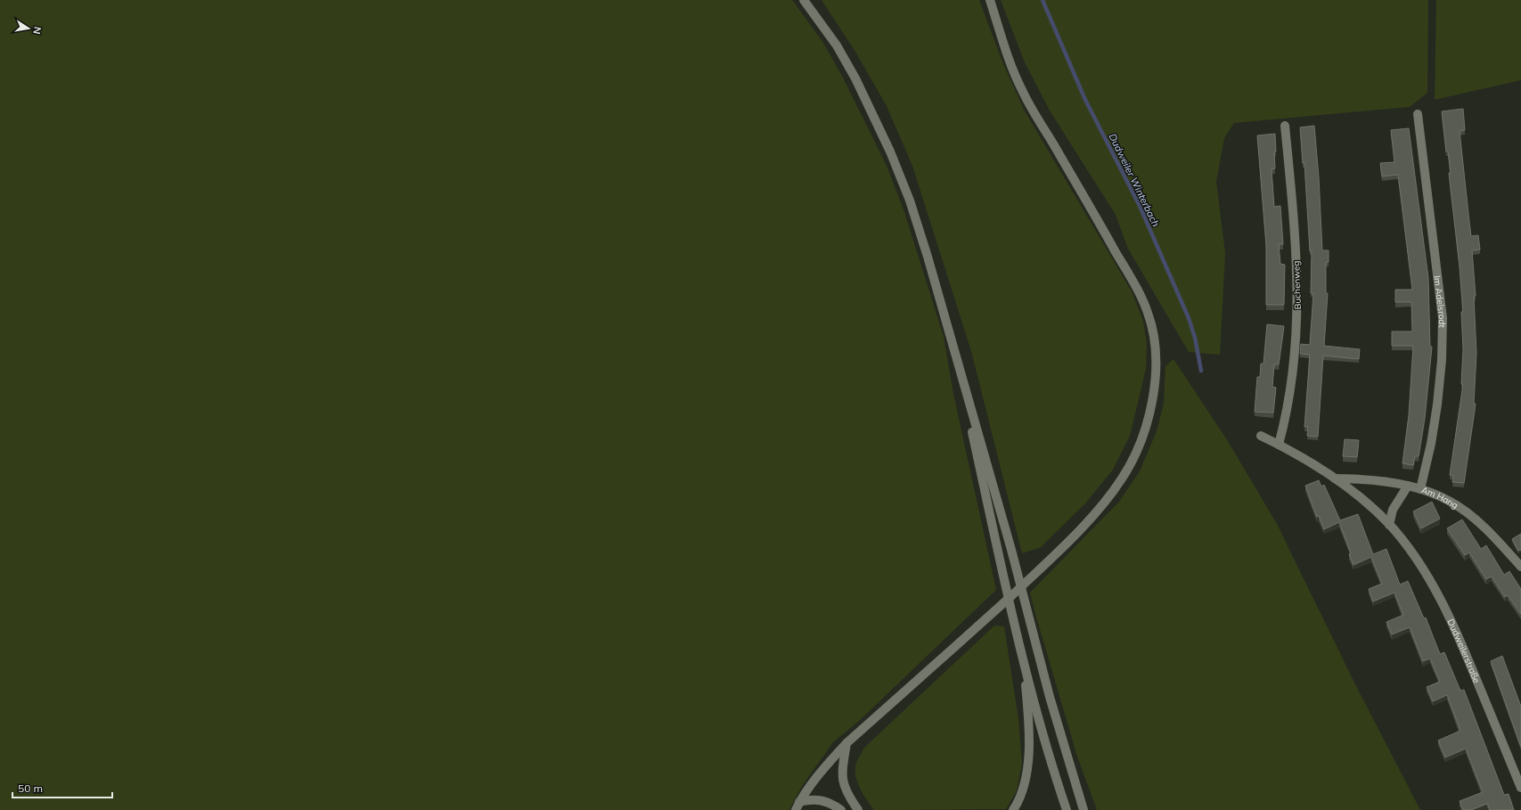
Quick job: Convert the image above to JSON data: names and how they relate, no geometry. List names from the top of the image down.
{
  "streets": {
    "main road": [
      "Buchenweg",
      "Im Adelsrodt",
      "Am Hang",
      "Dudweilerstraße"
    ]
  },
  "crossings": [
    ["Buchenweg", "Dudweilerstraße"],
    ["Im Adelsrodt", "Am Hang"],
    ["Am Hang", "Dudweilerstraße"]
  ],
  "water": ["Dudweiler Winterbach"],
  "scale_bar": "50 m",
  "north": "right"
}
